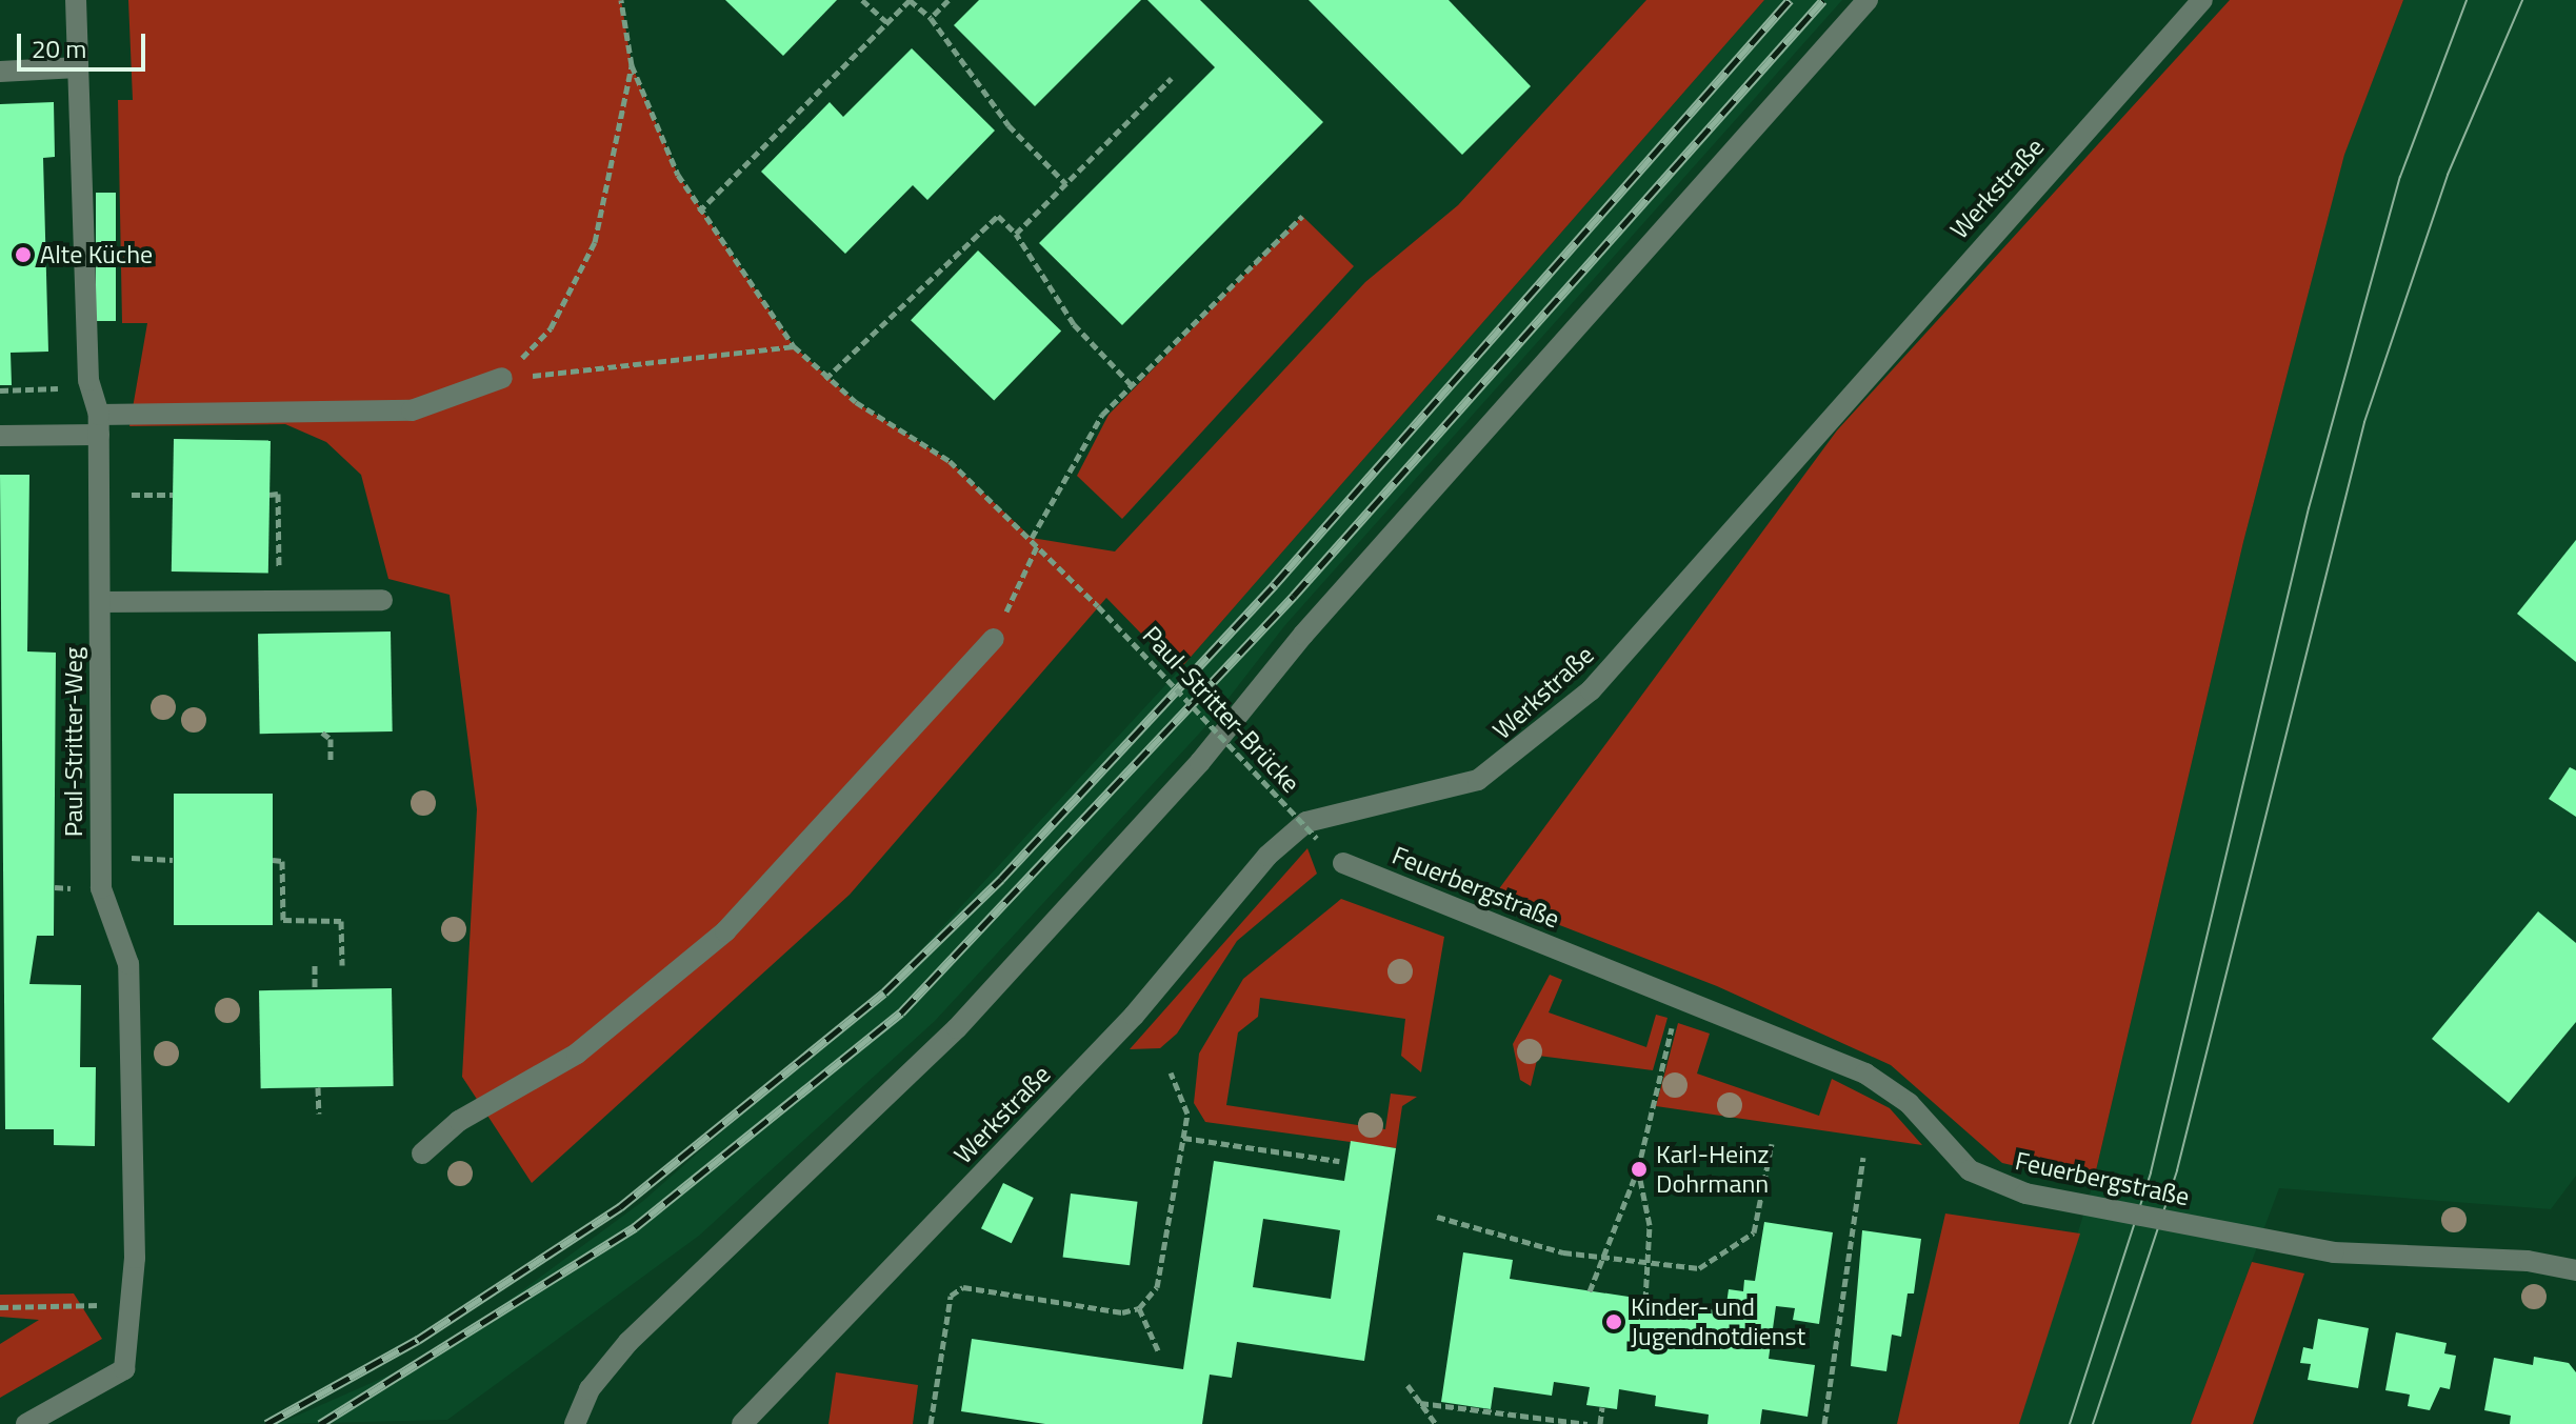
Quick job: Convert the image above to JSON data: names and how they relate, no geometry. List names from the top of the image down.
{
  "streets": {
    "street": ["Werkstraße", "Paul-Stritter-Weg", "Feuerbergstraße"],
    "path": ["Paul-Stritter-Brücke"]
  },
  "places": ["Alte Küche", "Karl-Heinz Dohrmann", "Kinder- und Jugendnotdienst"],
  "scale_bar": "20 m"
}
